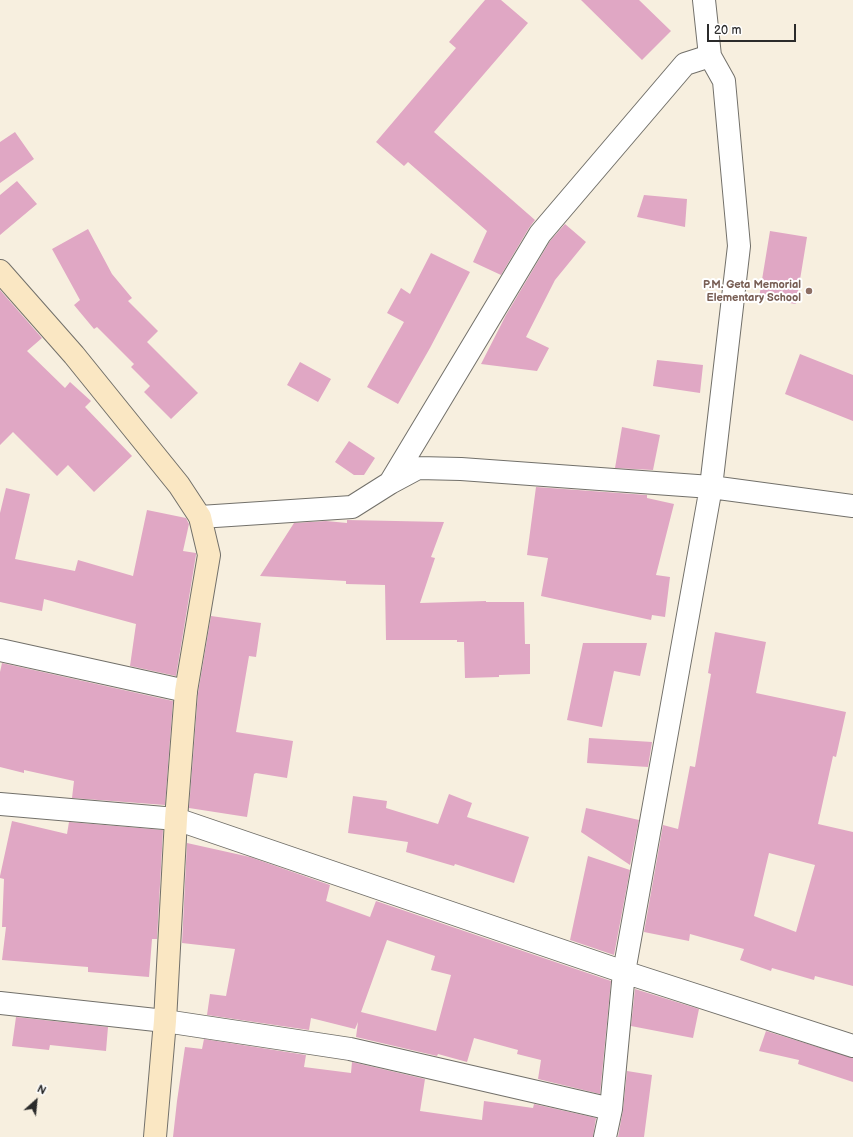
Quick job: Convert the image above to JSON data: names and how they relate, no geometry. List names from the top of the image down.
{
  "places": ["P.M. Geta Memorial Elementary School"],
  "scale_bar": "20 m",
  "north": "top right"
}
